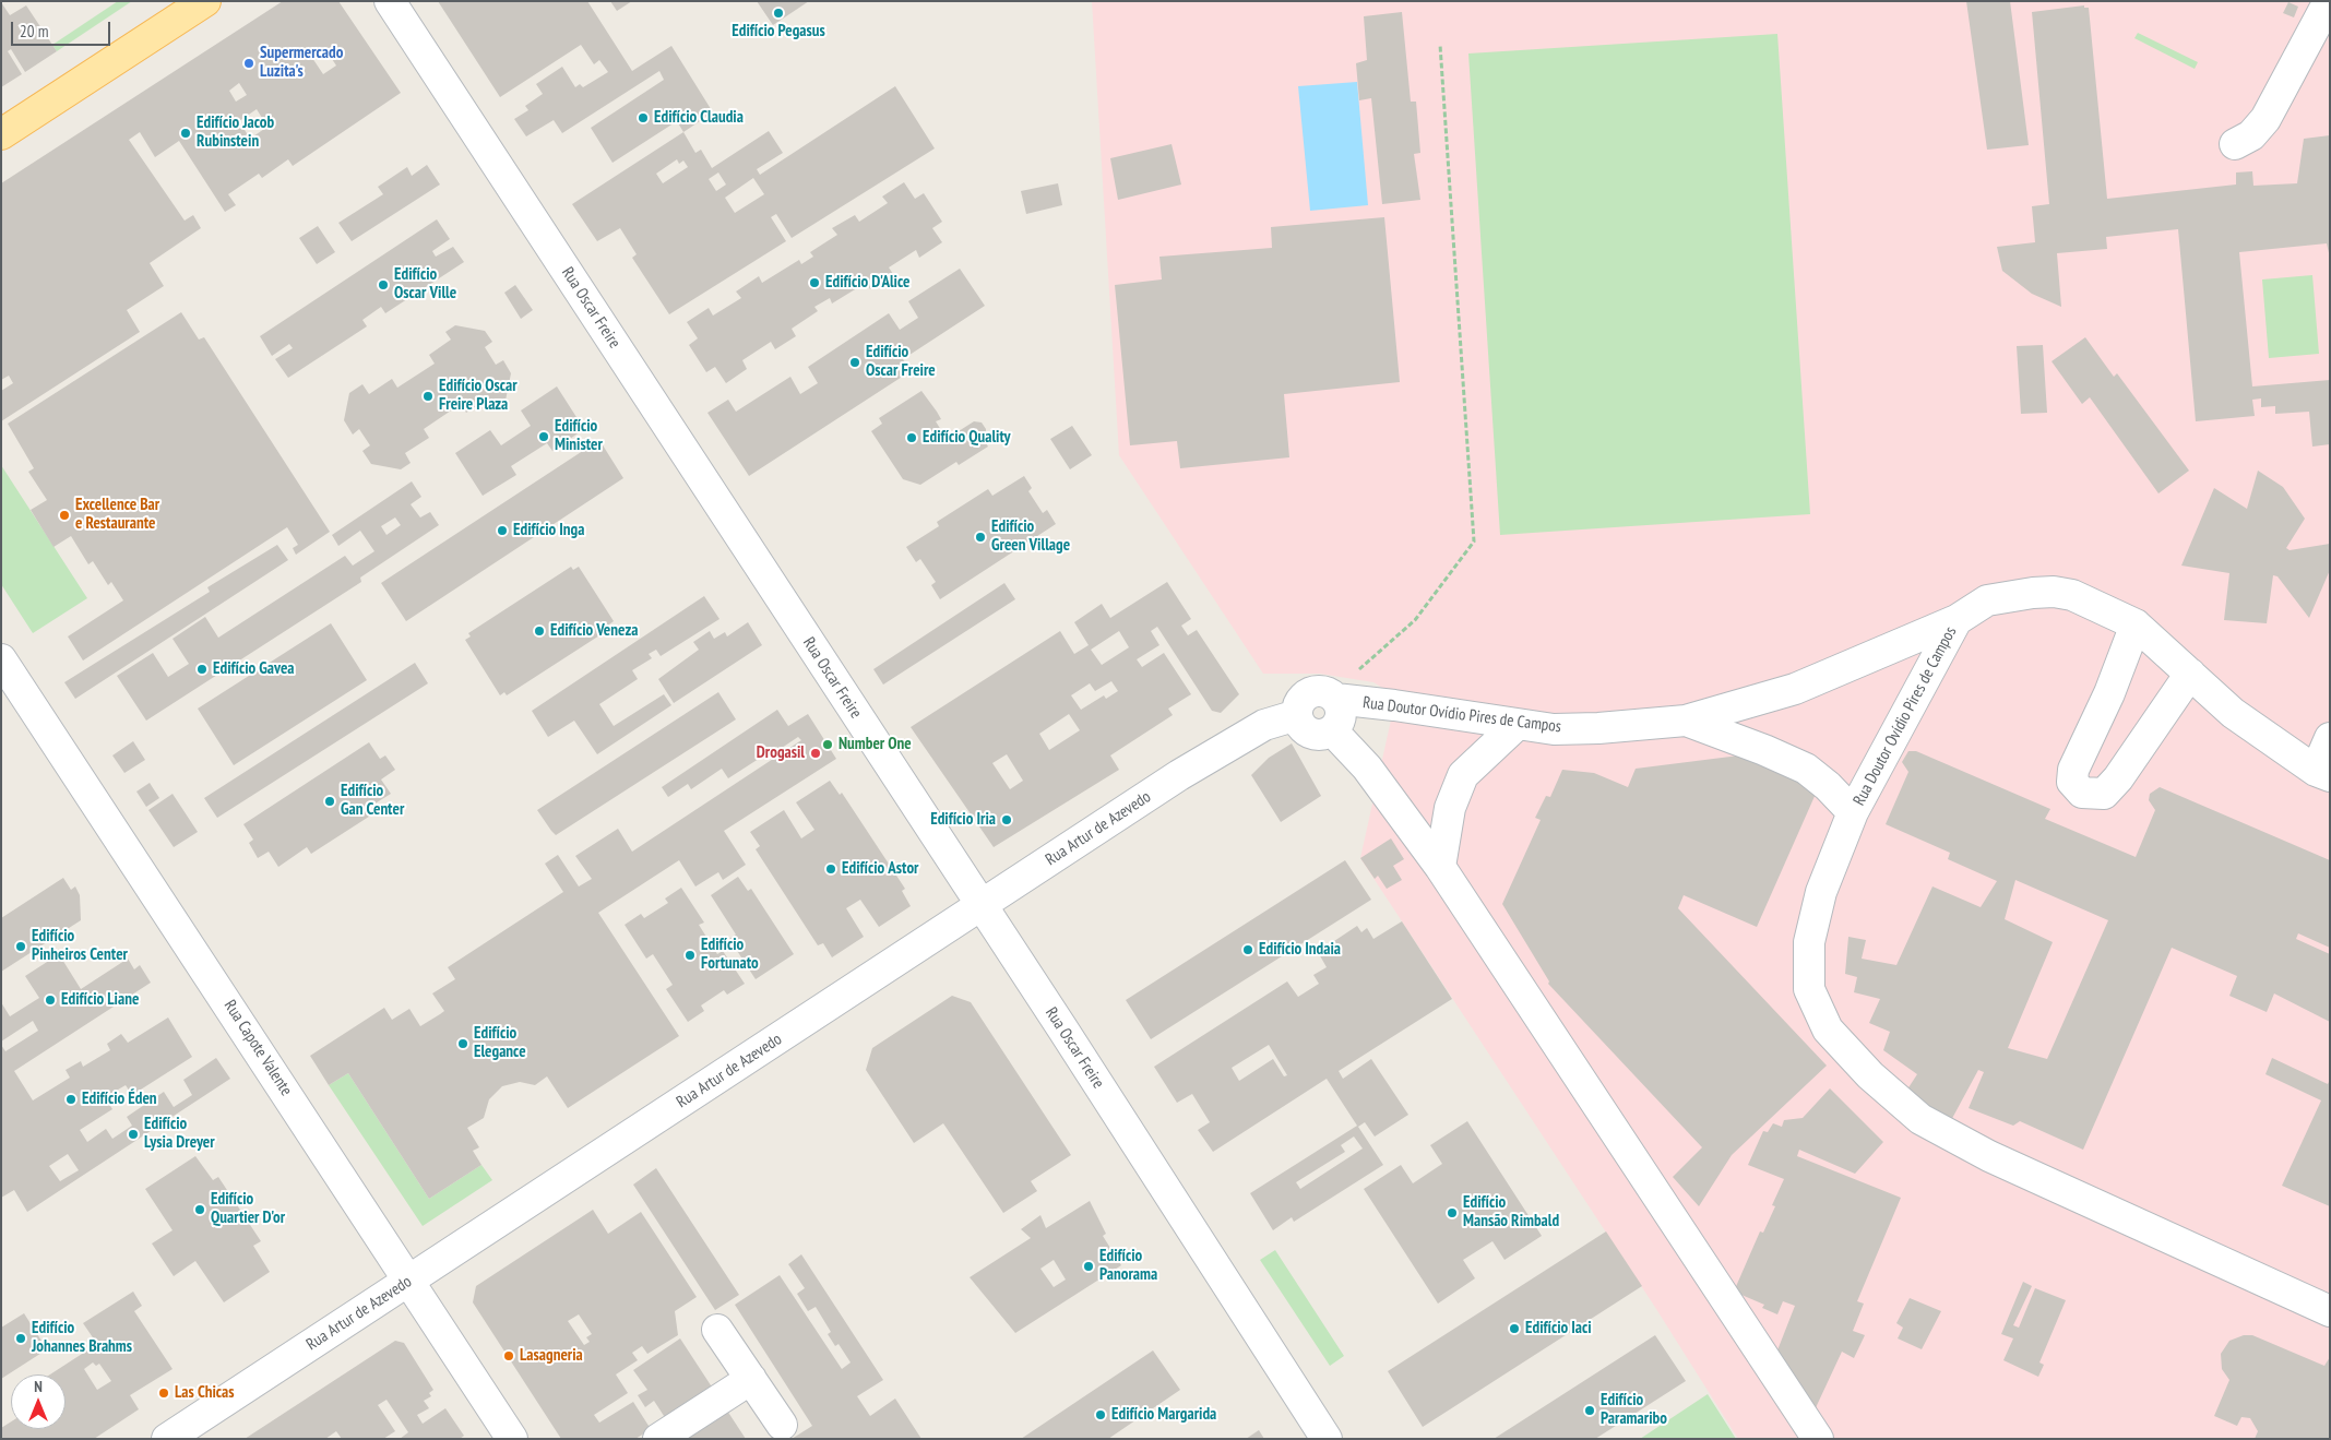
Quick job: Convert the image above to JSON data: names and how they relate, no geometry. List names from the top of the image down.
{
  "streets": {
    "street": [
      "Rua Oscar Freire",
      "Rua Doutor Ovídio Pires de Campos",
      "Rua Artur de Azevedo",
      "Rua Capote Valente"
    ]
  },
  "crossings": [
    ["Rua Oscar Freire", "Rua Artur de Azevedo"],
    ["Rua Doutor Ovídio Pires de Campos", "Rua Artur de Azevedo"],
    ["Rua Artur de Azevedo", "Rua Capote Valente"]
  ],
  "places": [
    "Edifício Pegasus",
    "Supermercado Luzita's",
    "Edifício Claudia",
    "Edifício Jacob Rubinstein",
    "Edifício D'Alice",
    "Edifício Oscar Ville",
    "Edifício Oscar Freire",
    "Edifício Oscar Freire Plaza",
    "Edifício Minister",
    "Edifício Quality",
    "Excellence Bar e Restaurante",
    "Edifício Inga",
    "Edifício Green Village",
    "Edifício Veneza",
    "Edifício Gavea",
    "Number One",
    "Drogasil",
    "Edifício Gan Center",
    "Edifício Iria",
    "Edifício Astor",
    "Edifício Pinheiros Center",
    "Edifício Indaia",
    "Edifício Fortunato",
    "Edifício Liane",
    "Edifício Elegance",
    "Edifício Éden",
    "Edifício Lysia Dreyer",
    "Edifício Quartier D'or",
    "Edifício Mansão Rimbald",
    "Edifício Panorama",
    "Edifício Iaci",
    "Edifício Johannes Brahms",
    "Lasagneria",
    "Las Chicas",
    "Edifício Paramaribo",
    "Edifício Margarida"
  ],
  "scale_bar": "20 m",
  "north": "top"
}
